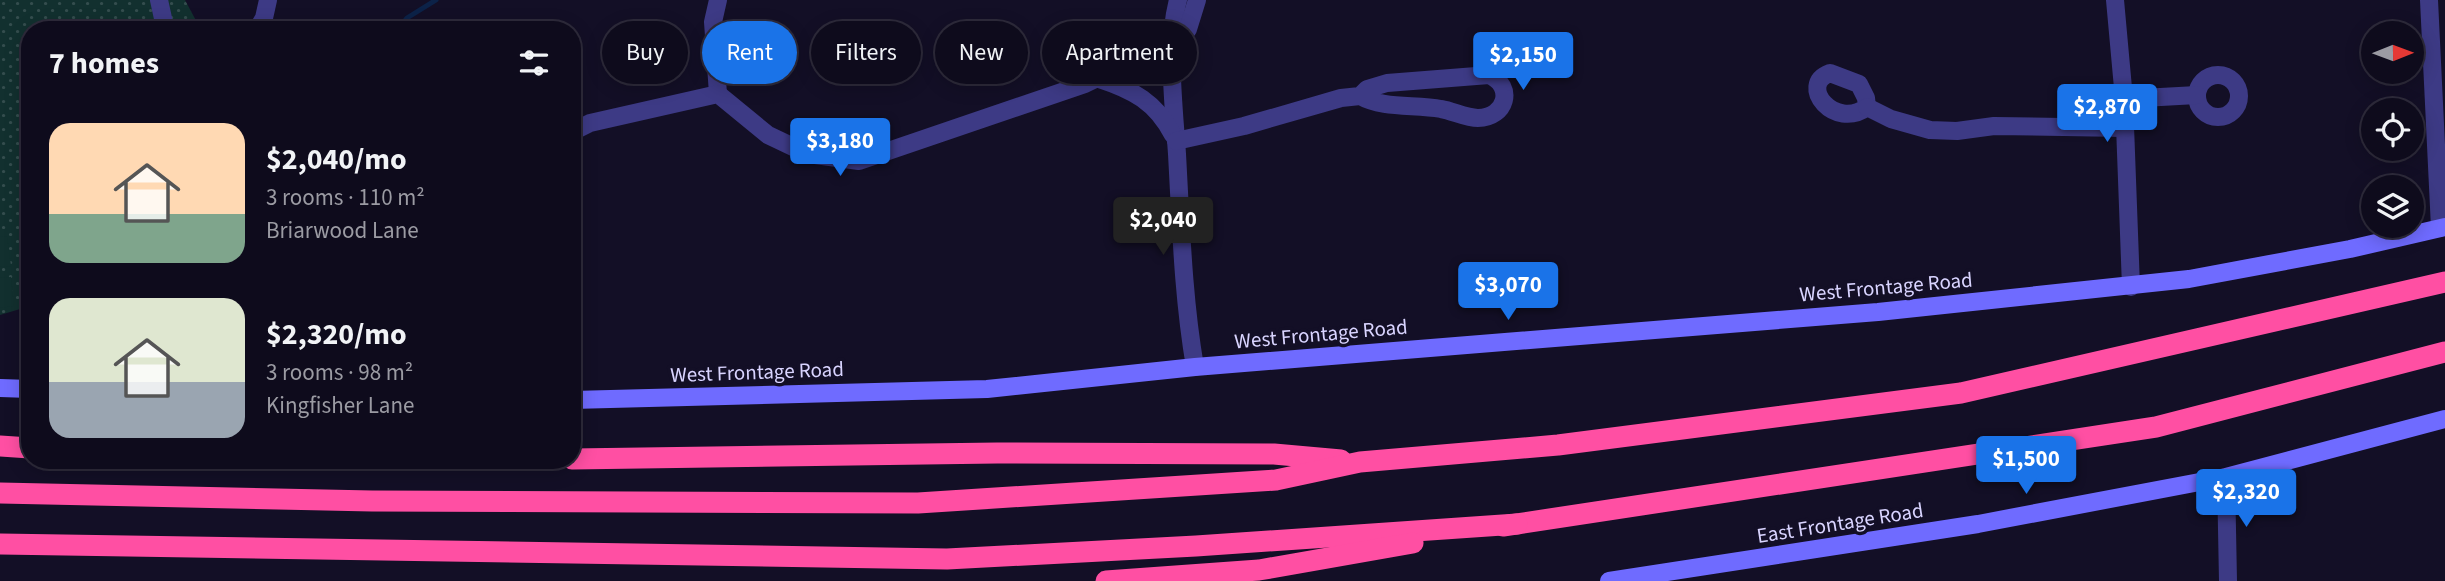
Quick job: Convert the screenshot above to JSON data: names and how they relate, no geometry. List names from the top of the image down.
{
  "streets": {
    "street": ["West Frontage Road", "East Frontage Road"]
  },
  "north": "right",
  "page": {
    "chip": [
      "Buy",
      "Rent",
      "Filters",
      "New",
      "Apartment"
    ],
    "heading": "7 homes",
    "price": [
      "$2,150",
      "$2,870",
      "$3,180",
      "$2,040",
      "$3,070",
      "$1,500",
      "$2,320"
    ],
    "list": [
      {
        "name": "$2,040/mo",
        "note": "3 rooms · 110 m² · Briarwood Lane"
      },
      {
        "name": "$2,320/mo",
        "note": "3 rooms · 98 m² · Kingfisher Lane"
      }
    ]
  }
}
